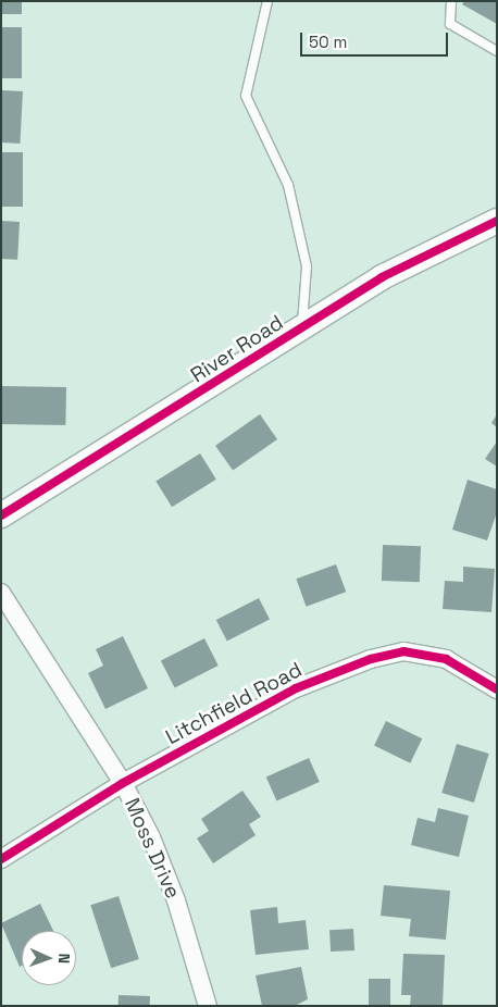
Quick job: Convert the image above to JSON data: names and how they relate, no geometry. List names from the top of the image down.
{
  "streets": {
    "main road": ["River Road"],
    "street": ["Litchfield Road", "Moss Drive"]
  },
  "crossings": [
    ["Litchfield Road", "Moss Drive"]
  ],
  "scale_bar": "50 m",
  "north": "right"
}
